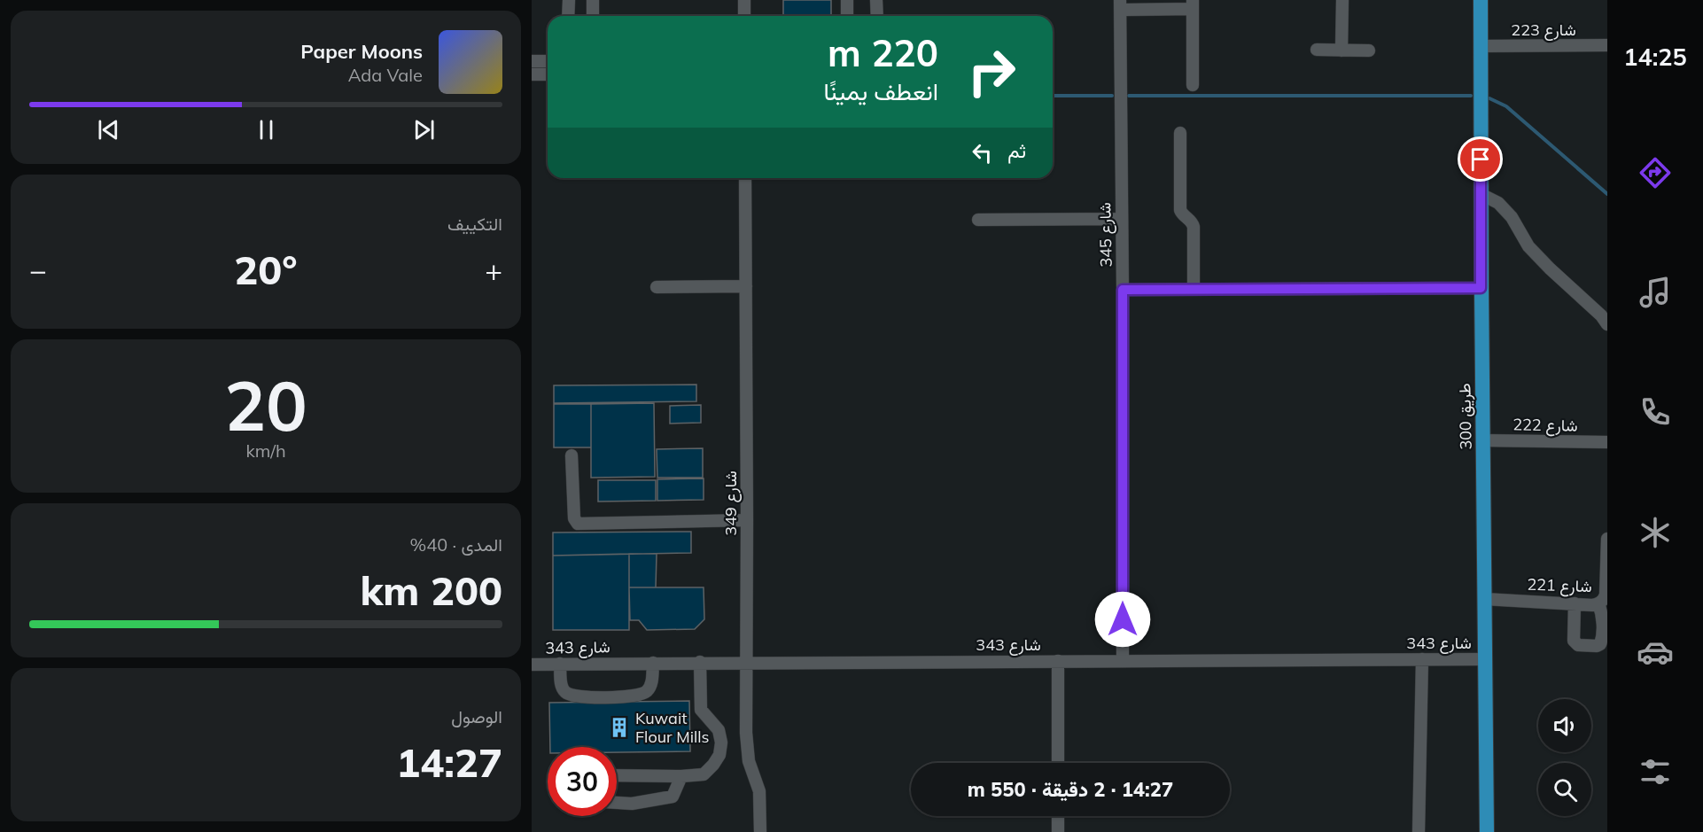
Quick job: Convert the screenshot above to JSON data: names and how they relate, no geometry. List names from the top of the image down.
{
  "streets": {
    "main road": ["طريق 300"],
    "street": [
      "شارع 223",
      "شارع 345",
      "شارع 222",
      "شارع 349",
      "شارع 221",
      "شارع 343"
    ]
  },
  "crossings": [
    ["شارع 223", "طريق 300"],
    ["شارع 345", "شارع 343"],
    ["طريق 300", "شارع 222"],
    ["طريق 300", "شارع 221"],
    ["طريق 300", "شارع 343"],
    ["شارع 349", "شارع 343"]
  ],
  "places": {
    "building": ["Kuwait Flour Mills"]
  },
  "page": {
    "tabs": "14:25",
    "turn": ["220 m", "انعطف يمينًا"],
    "song": ["Paper Moons", "Ada Vale"],
    "then": "ثم",
    "tile": [
      "التكييف",
      ["20", "km/h"],
      ["المدى · 40%", "200 km"],
      ["الوصول", "14:27"]
    ],
    "heat": ["−", "20°", "+"],
    "limit": "30",
    "trip": "14:27 · 2 دقيقة · 550 m"
  }
}
